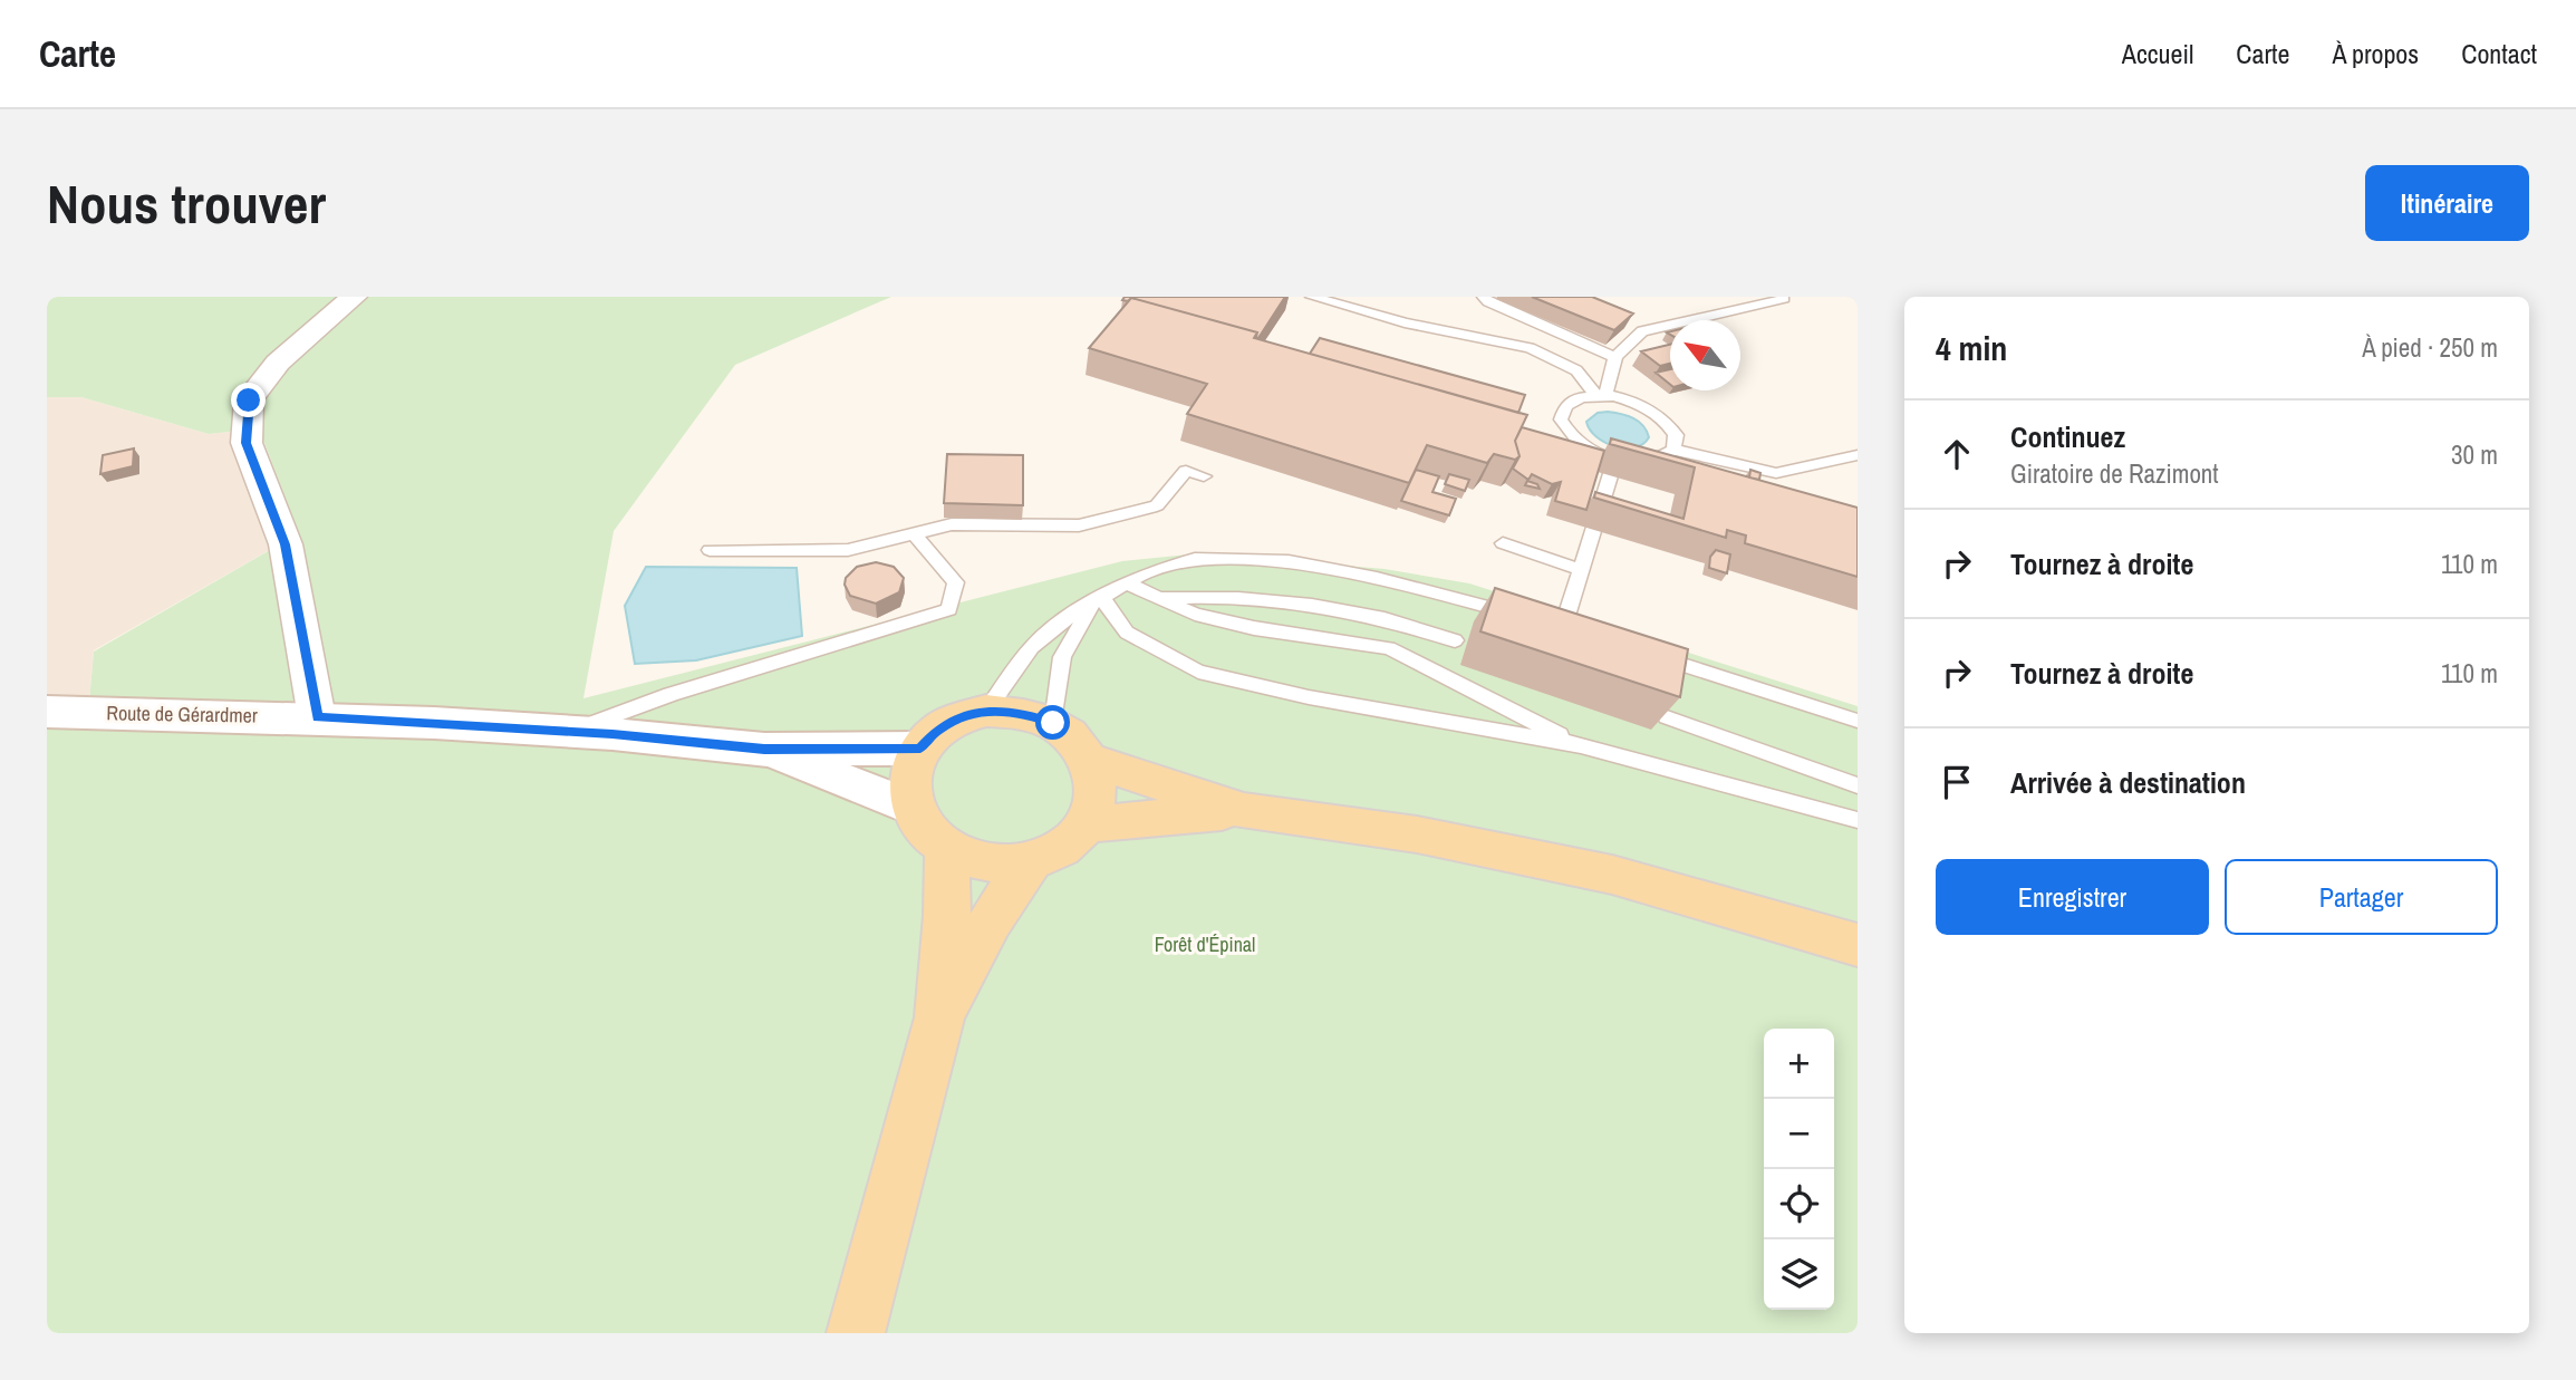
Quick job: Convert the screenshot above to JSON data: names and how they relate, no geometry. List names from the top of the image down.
{
  "streets": {
    "main road": ["Route de Gérardmer"]
  },
  "parks": ["Forêt d'Épinal"],
  "north": "top left",
  "page": {
    "header": "Carte",
    "nav": [
      "Accueil",
      "Carte",
      "À propos",
      "Contact"
    ],
    "buttons": [
      "Itinéraire",
      ["Enregistrer", "Partager"]
    ],
    "title": "Nous trouver",
    "heading": ["4 min", "À pied · 250 m"],
    "list": [
      ["Continuez", "Giratoire de Razimont", "30 m"],
      ["Tournez à droite", "110 m"],
      ["Tournez à droite", "110 m"],
      "Arrivée à destination"
    ],
    "map_buttons": ["+", "−"]
  }
}
